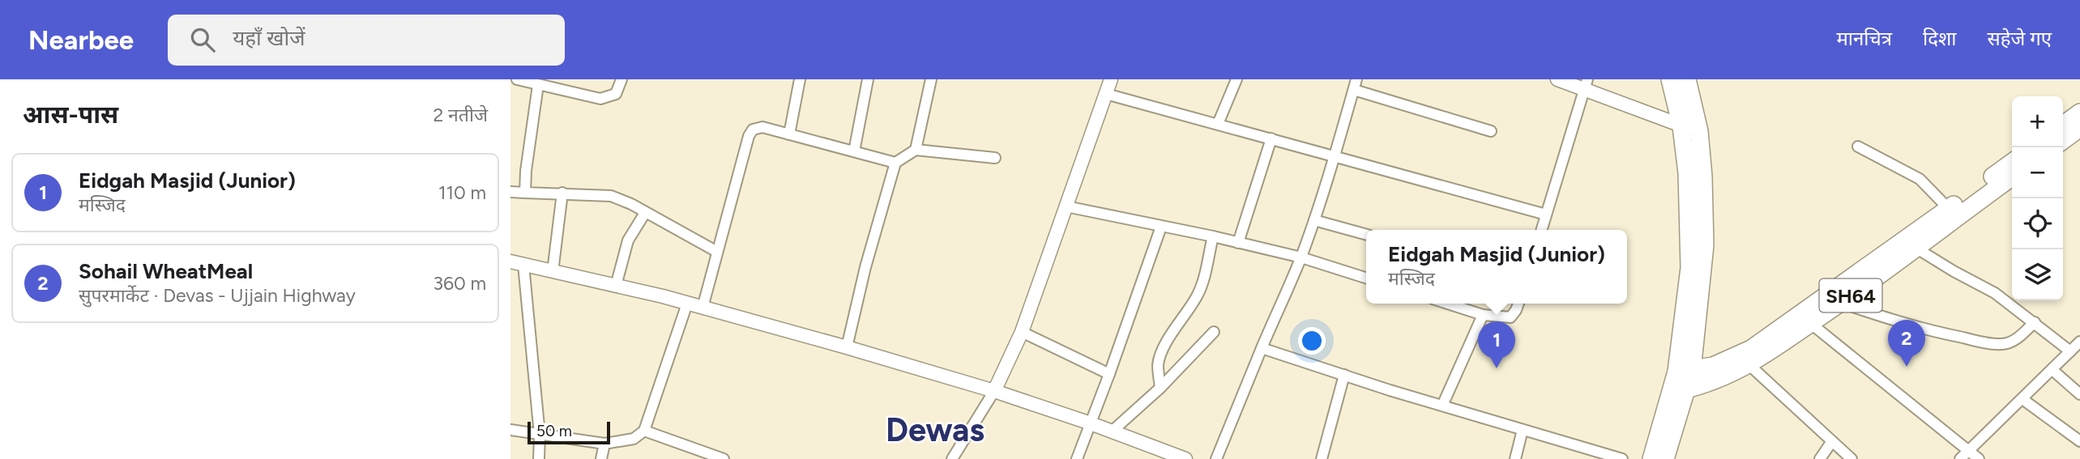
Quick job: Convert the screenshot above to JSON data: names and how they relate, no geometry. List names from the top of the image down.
{
  "streets": {
    "main road": ["SH64"]
  },
  "districts": ["Dewas"],
  "scale_bar": "50 m",
  "page": {
    "header": "Nearbee",
    "search": "यहाँ खोजें",
    "nav": ["मानचित्र", "दिशा", "सहेजे गए"],
    "heading": ["आस-पास", "2 नतीजे"],
    "map_buttons": ["+", "−"],
    "list": [
      {
        "mark": "1",
        "name": "Eidgah Masjid (Junior)",
        "note": "मस्जिद",
        "value": "110 m"
      },
      {
        "mark": "2",
        "name": "Sohail WheatMeal",
        "note": "सुपरमार्केट · Devas - Ujjain Highway",
        "value": "360 m"
      }
    ],
    "popup": ["Eidgah Masjid (Junior)", "मस्जिद"],
    "pins": ["2", "1"],
    "scale": "50 m"
  }
}
